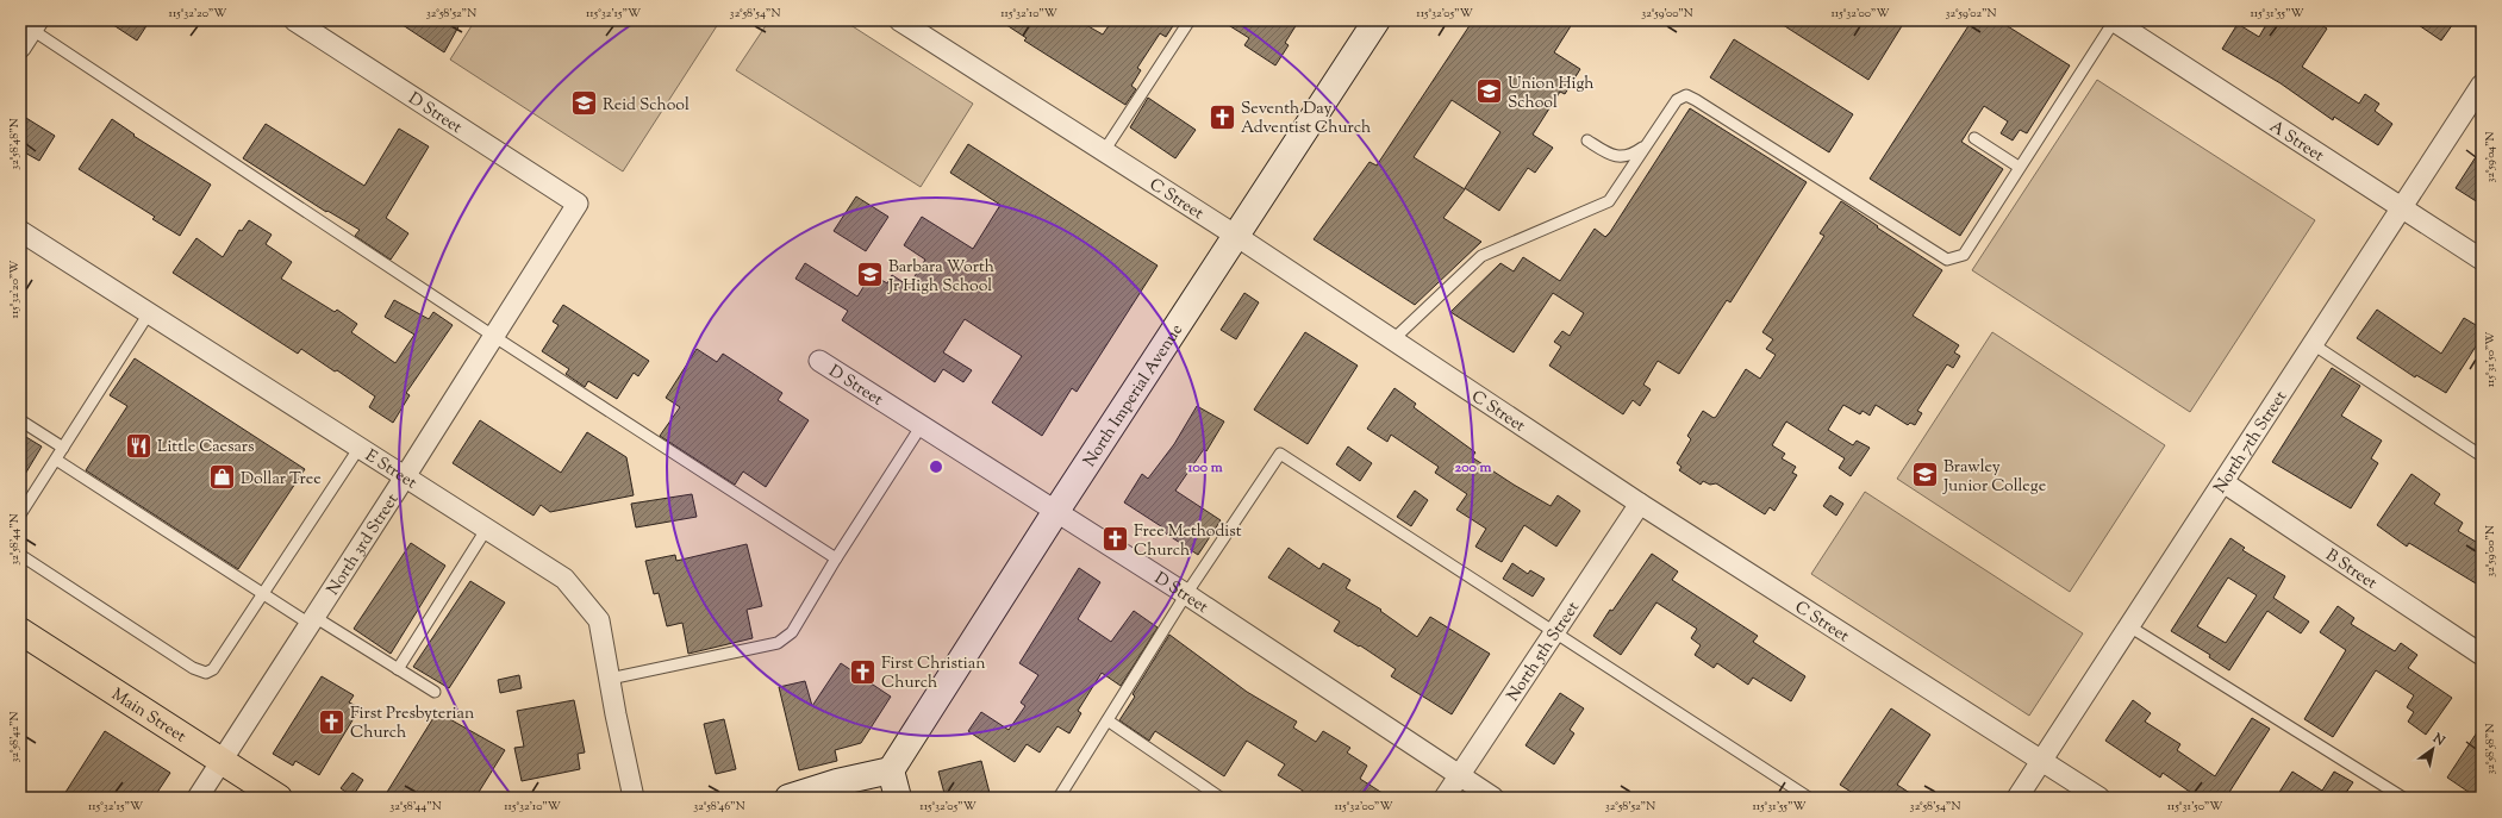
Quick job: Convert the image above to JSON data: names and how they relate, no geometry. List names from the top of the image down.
{
  "streets": {
    "main road": ["Main Street"],
    "street": [
      "D Street",
      "A Street",
      "C Street",
      "North Imperial Avenue",
      "North 7th Street",
      "E Street",
      "North 3rd Street",
      "B Street",
      "North 5th Street"
    ]
  },
  "crossings": [
    ["D Street", "North Imperial Avenue"],
    ["D Street", "North 3rd Street"],
    ["D Street", "North 5th Street"],
    ["A Street", "North 7th Street"],
    ["C Street", "North Imperial Avenue"],
    ["C Street", "North 7th Street"],
    ["C Street", "North 5th Street"],
    ["North 7th Street", "B Street"],
    ["E Street", "North 3rd Street"],
    ["North 3rd Street", "Main Street"]
  ],
  "places": {
    "school or university": [
      "Union High School",
      "Reid School",
      "Barbara Worth Jr High School",
      "Brawley Junior College"
    ],
    "church": [
      "Seventh Day Adventist Church",
      "Free Methodist Church",
      "First Christian Church",
      "First Presbyterian Church"
    ],
    "restaurant": ["Little Caesars"],
    "shop": ["Dollar Tree"]
  },
  "north": "top right",
  "coordinates": [
    "115°32'20\"W",
    "32°58'52\"N",
    "115°32'15\"W",
    "32°58'54\"N",
    "115°32'10\"W",
    "115°32'05\"W",
    "32°59'00\"N",
    "115°32'00\"W",
    "32°59'02\"N",
    "115°31'55\"W",
    "32°58'48\"N",
    "32°59'04\"N",
    "115°31'50\"W",
    "32°58'44\"N",
    "32°58'42\"N",
    "32°58'58\"N",
    "32°58'46\"N"
  ],
  "rings": ["100 m", "200 m"]
}
